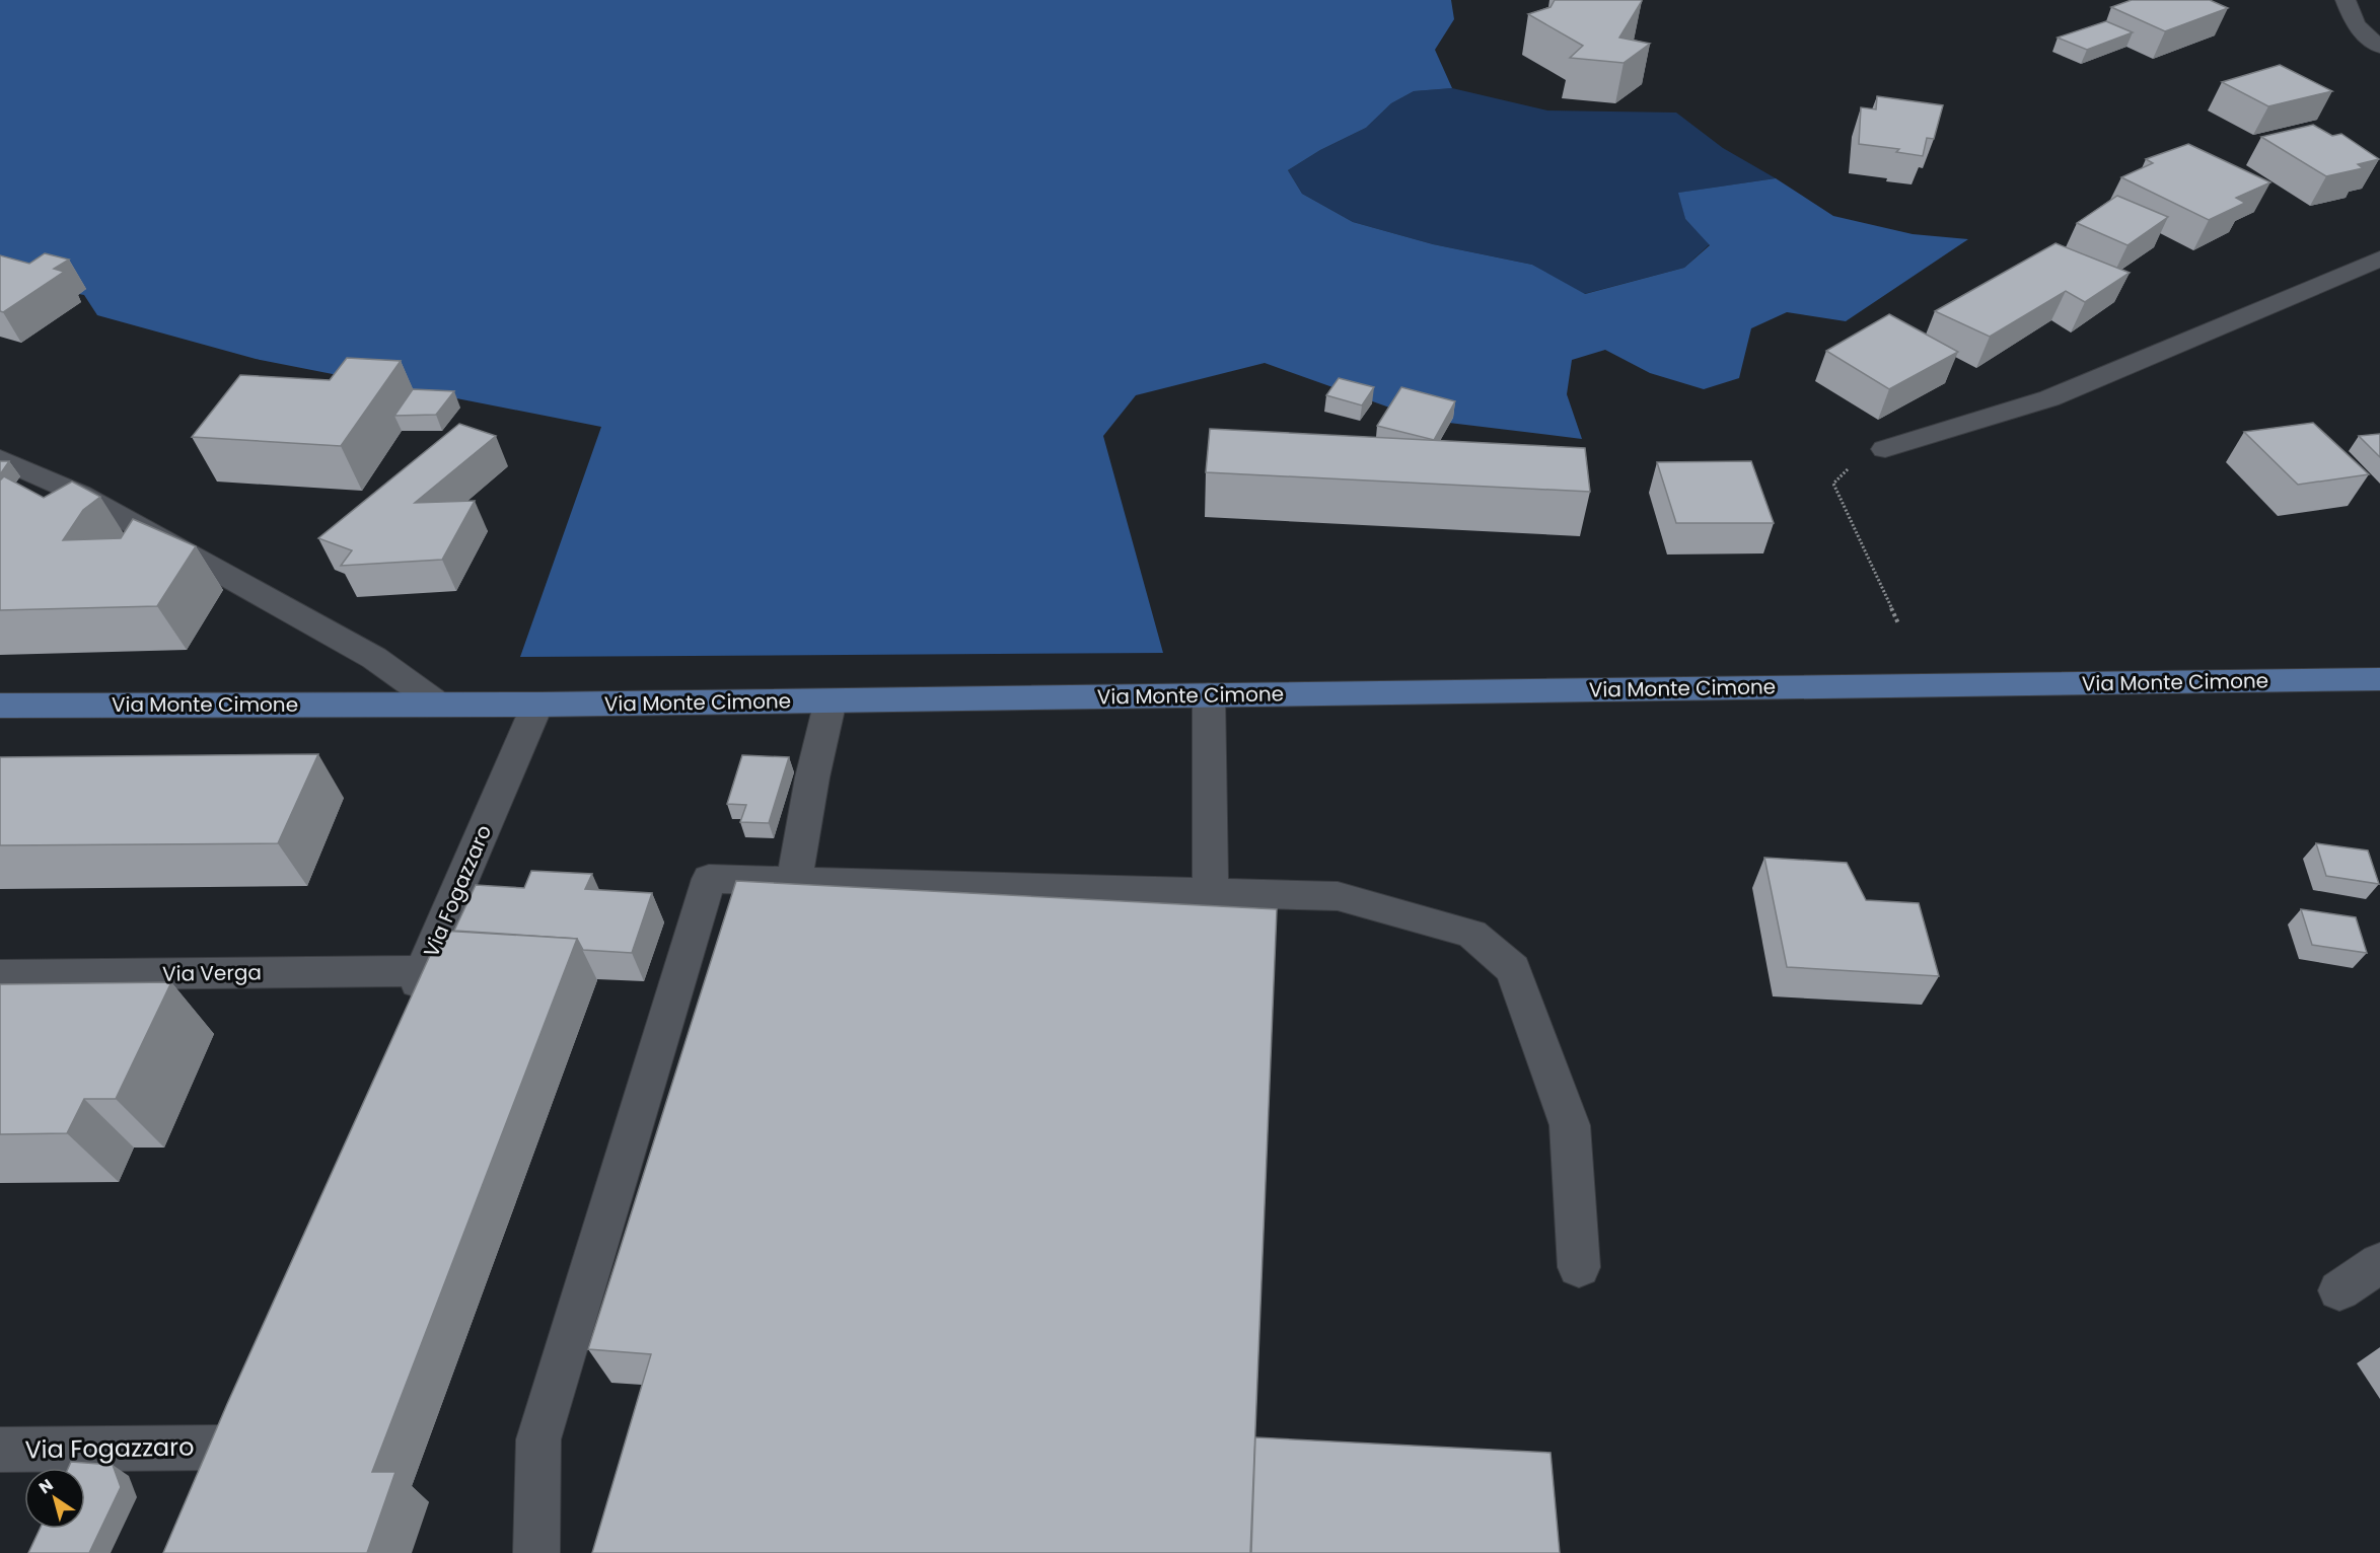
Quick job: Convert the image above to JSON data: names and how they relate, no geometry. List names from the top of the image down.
{
  "streets": {
    "main road": ["Via Monte Cimone"],
    "street": ["Via Fogazzaro", "Via Verga"]
  },
  "crossings": [
    ["Via Monte Cimone", "Via Fogazzaro"],
    ["Via Fogazzaro", "Via Verga"]
  ],
  "north": "top left"
}
